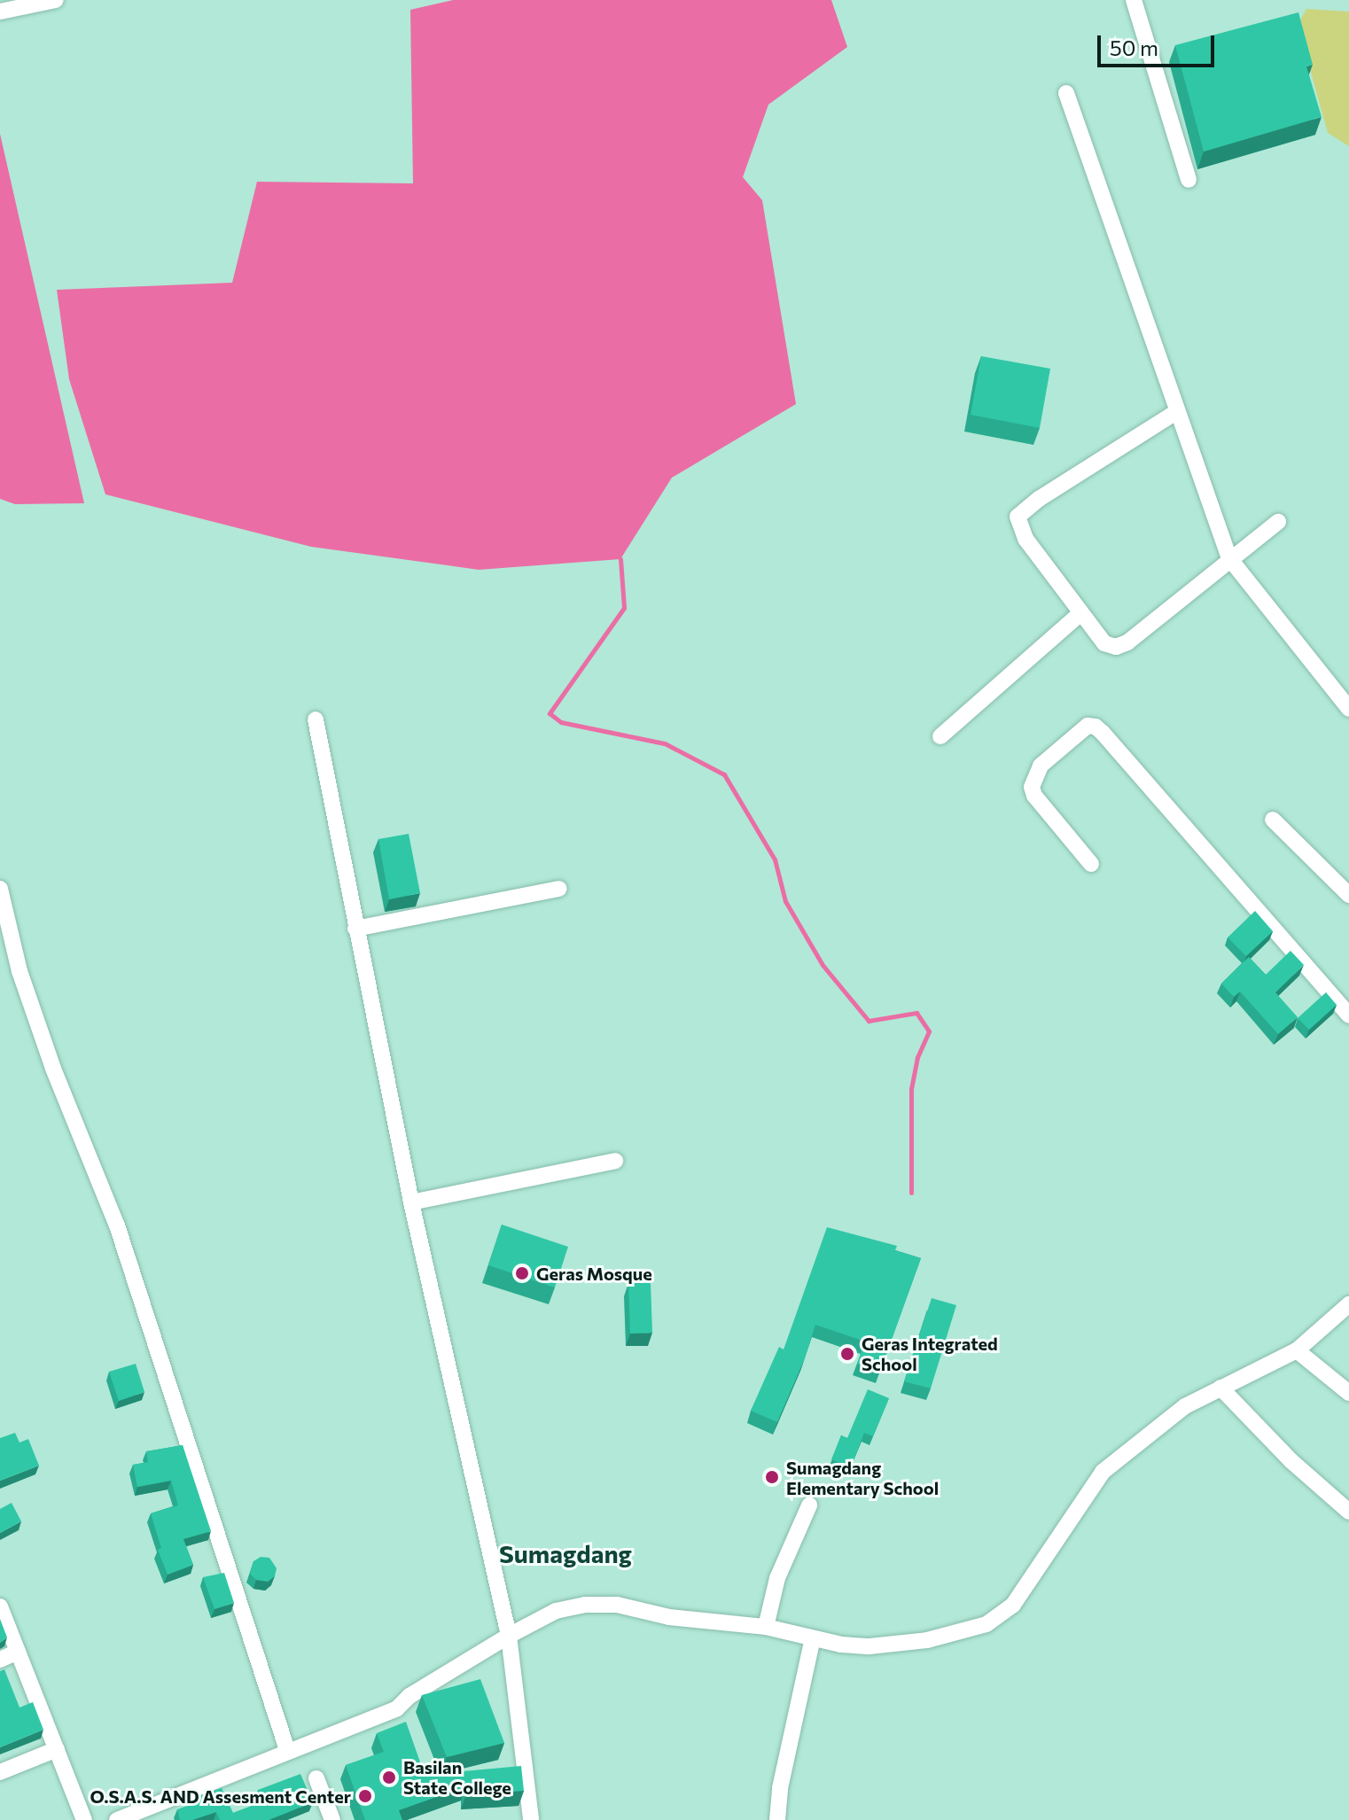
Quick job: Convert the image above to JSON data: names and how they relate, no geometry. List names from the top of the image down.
{
  "districts": ["Sumagdang"],
  "places": [
    "Geras Mosque",
    "Geras Integrated School",
    "Sumagdang Elementary School",
    "Basilan State College",
    "O.S.A.S. AND Assesment Center"
  ],
  "scale_bar": "50 m"
}
